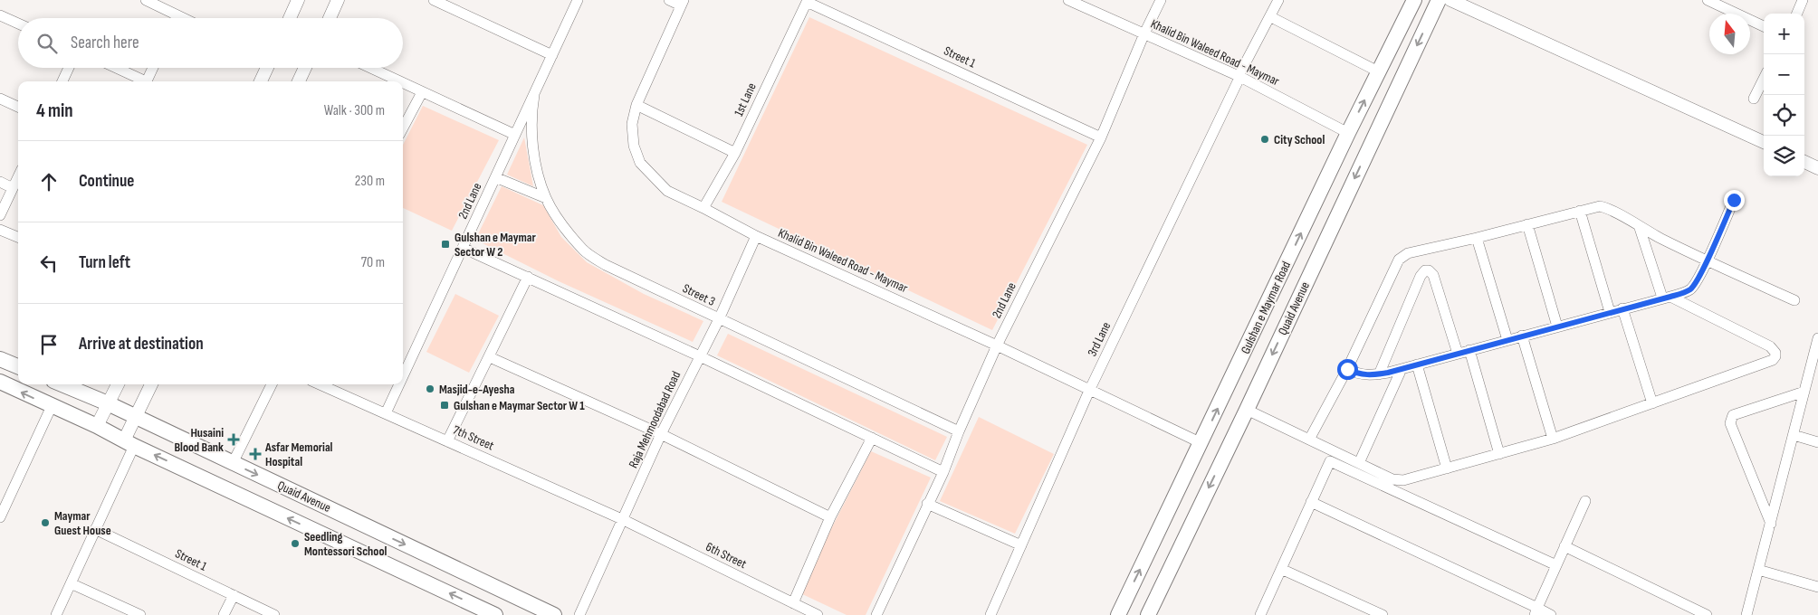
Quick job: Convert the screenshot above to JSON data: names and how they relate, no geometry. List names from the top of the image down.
{
  "streets": {
    "main road": ["Gulshan e Maymar Road", "Quaid Avenue"],
    "street": [
      "Khalid Bin Waleed Road - Maymar",
      "Street 1",
      "1st Lane",
      "2nd Lane",
      "Street 3",
      "3rd Lane",
      "Raja Mehmoodabad Road",
      "7th Street",
      "6th Street"
    ]
  },
  "crossings": [
    ["Khalid Bin Waleed Road - Maymar", "1st Lane"],
    ["Khalid Bin Waleed Road - Maymar", "2nd Lane"],
    ["Khalid Bin Waleed Road - Maymar", "Gulshan e Maymar Road"],
    ["Khalid Bin Waleed Road - Maymar", "3rd Lane"],
    ["Khalid Bin Waleed Road - Maymar", "Raja Mehmoodabad Road"],
    ["Street 1", "1st Lane"],
    ["Street 1", "2nd Lane"],
    ["2nd Lane", "Street 3"],
    ["2nd Lane", "7th Street"],
    ["Street 3", "Raja Mehmoodabad Road"],
    ["Raja Mehmoodabad Road", "7th Street"],
    ["Raja Mehmoodabad Road", "6th Street"],
    ["7th Street", "6th Street"]
  ],
  "one_way": ["Gulshan e Maymar Road"],
  "places": {
    "other": [
      "City School",
      "Masjid-e-Ayesha",
      "Maymar Guest House",
      "Seedling Montessori School"
    ],
    "transit": ["Gulshan e Maymar Sector W 2", "Gulshan e Maymar Sector W 1"],
    "health": ["Husaini Blood Bank", "Asfar Memorial Hospital"]
  },
  "north": "top",
  "page": {
    "map_buttons": ["+", "−"],
    "search": "Search here",
    "heading": ["4 min", "Walk · 300 m"],
    "list": [
      ["Continue", "230 m"],
      ["Turn left", "70 m"],
      "Arrive at destination"
    ]
  }
}
